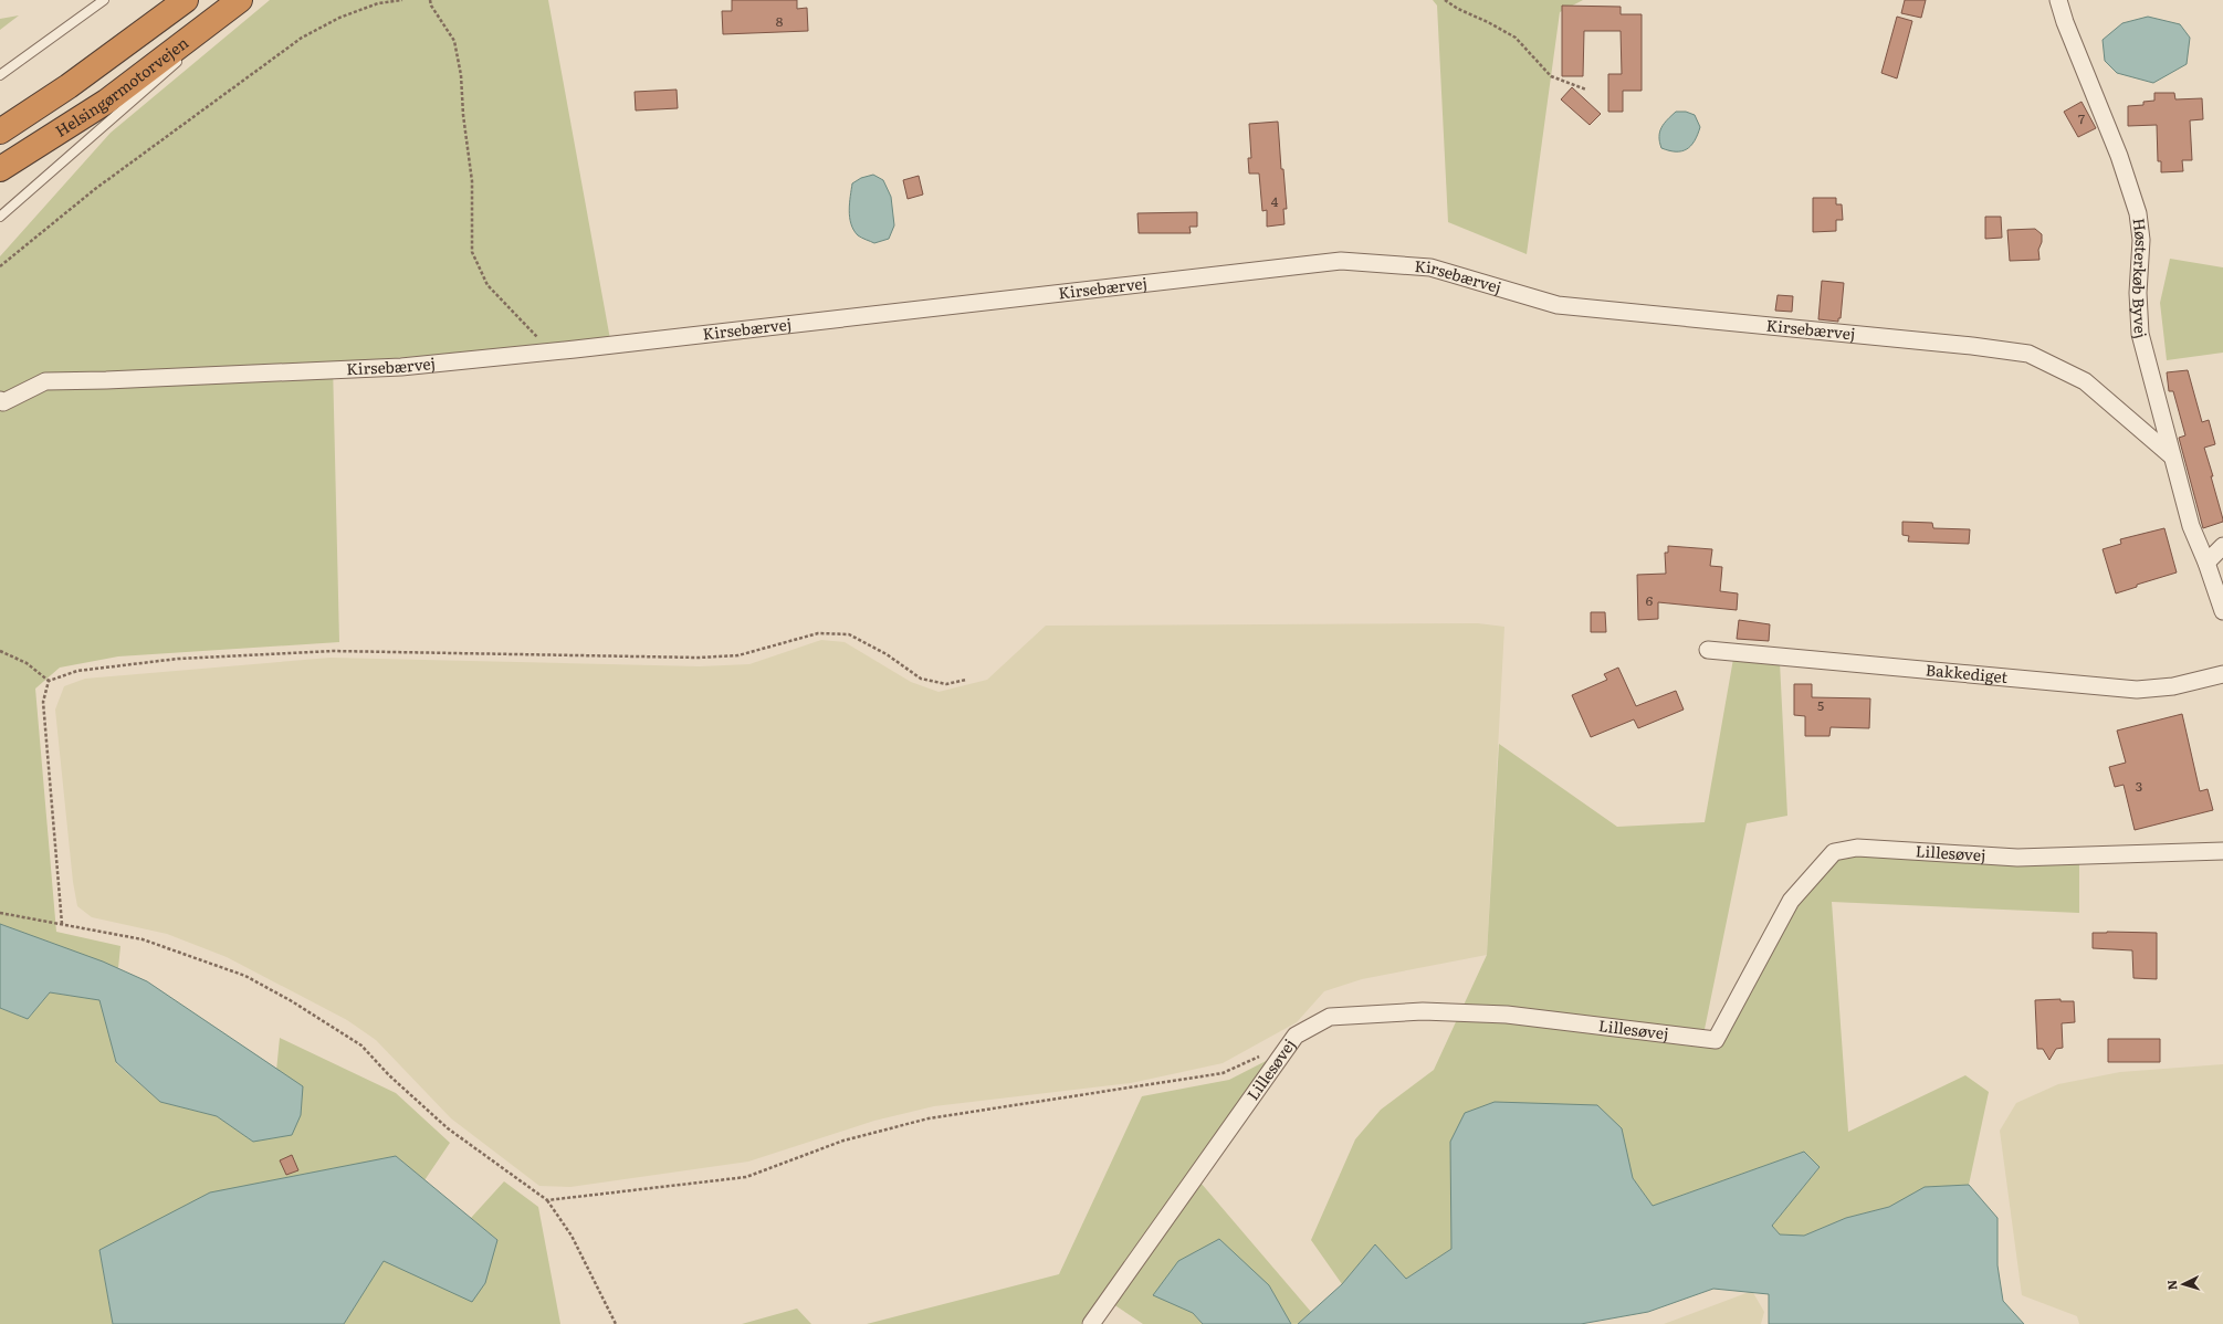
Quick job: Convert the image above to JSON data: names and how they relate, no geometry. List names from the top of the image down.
{
  "streets": {
    "highway": ["Helsingørmotorvejen"],
    "street": [
      "Kirsebærvej",
      "Høsterkøb Byvej",
      "Bakkediget",
      "Lillesøvej"
    ]
  },
  "crossings": [
    ["Kirsebærvej", "Høsterkøb Byvej"]
  ],
  "house_numbers": [
    "8",
    "7",
    "4",
    "6",
    "5",
    "3"
  ],
  "north": "left"
}
